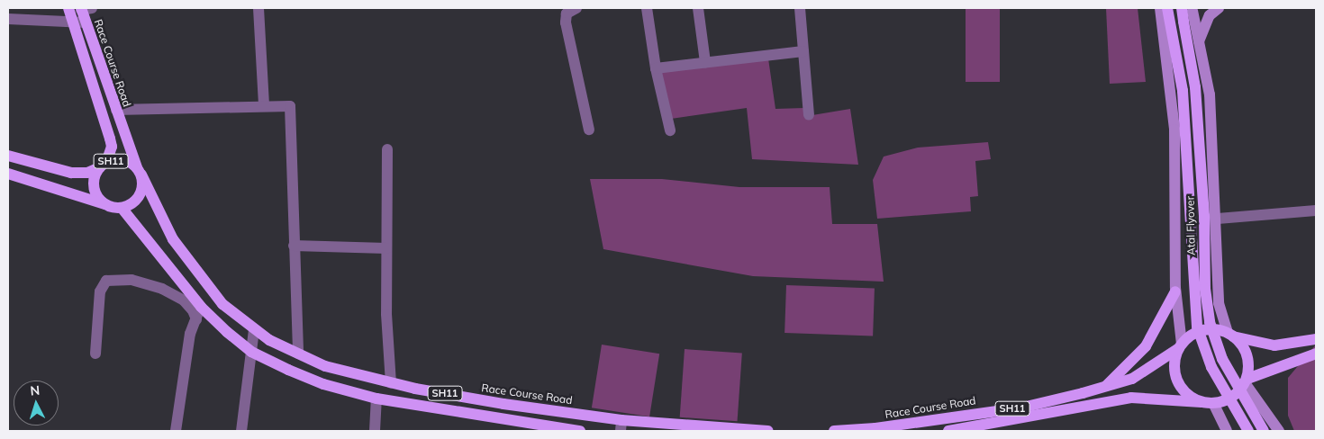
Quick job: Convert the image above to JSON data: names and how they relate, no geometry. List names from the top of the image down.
{
  "streets": {
    "main road": ["Race Course Road", "SH11", "Atal Flyover"]
  },
  "crossings": [
    ["Race Course Road", "SH11"]
  ],
  "north": "top"
}
